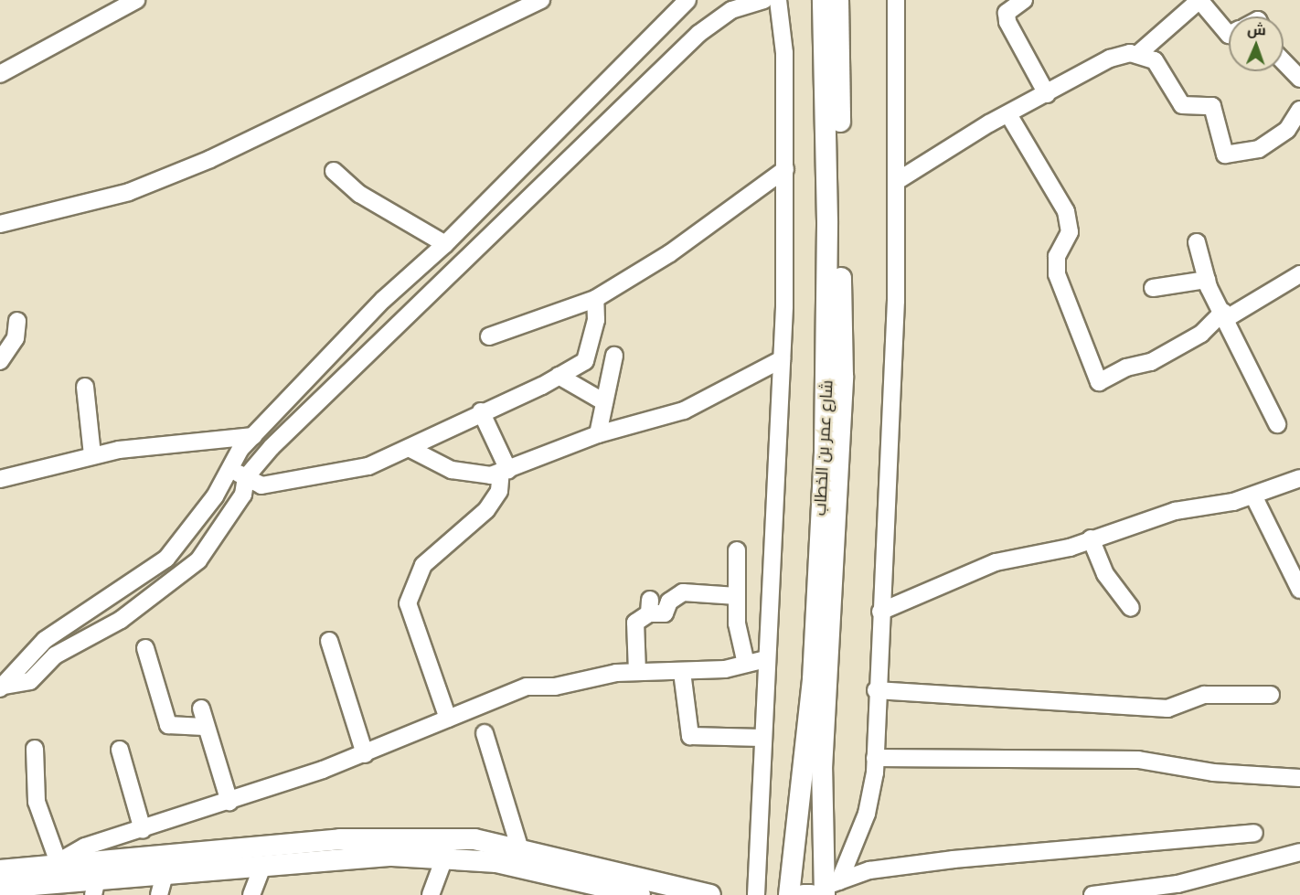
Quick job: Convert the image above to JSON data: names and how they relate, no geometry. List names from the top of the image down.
{
  "streets": {
    "main road": ["شارع عمر بن الخطاب"]
  },
  "north": "top"
}
